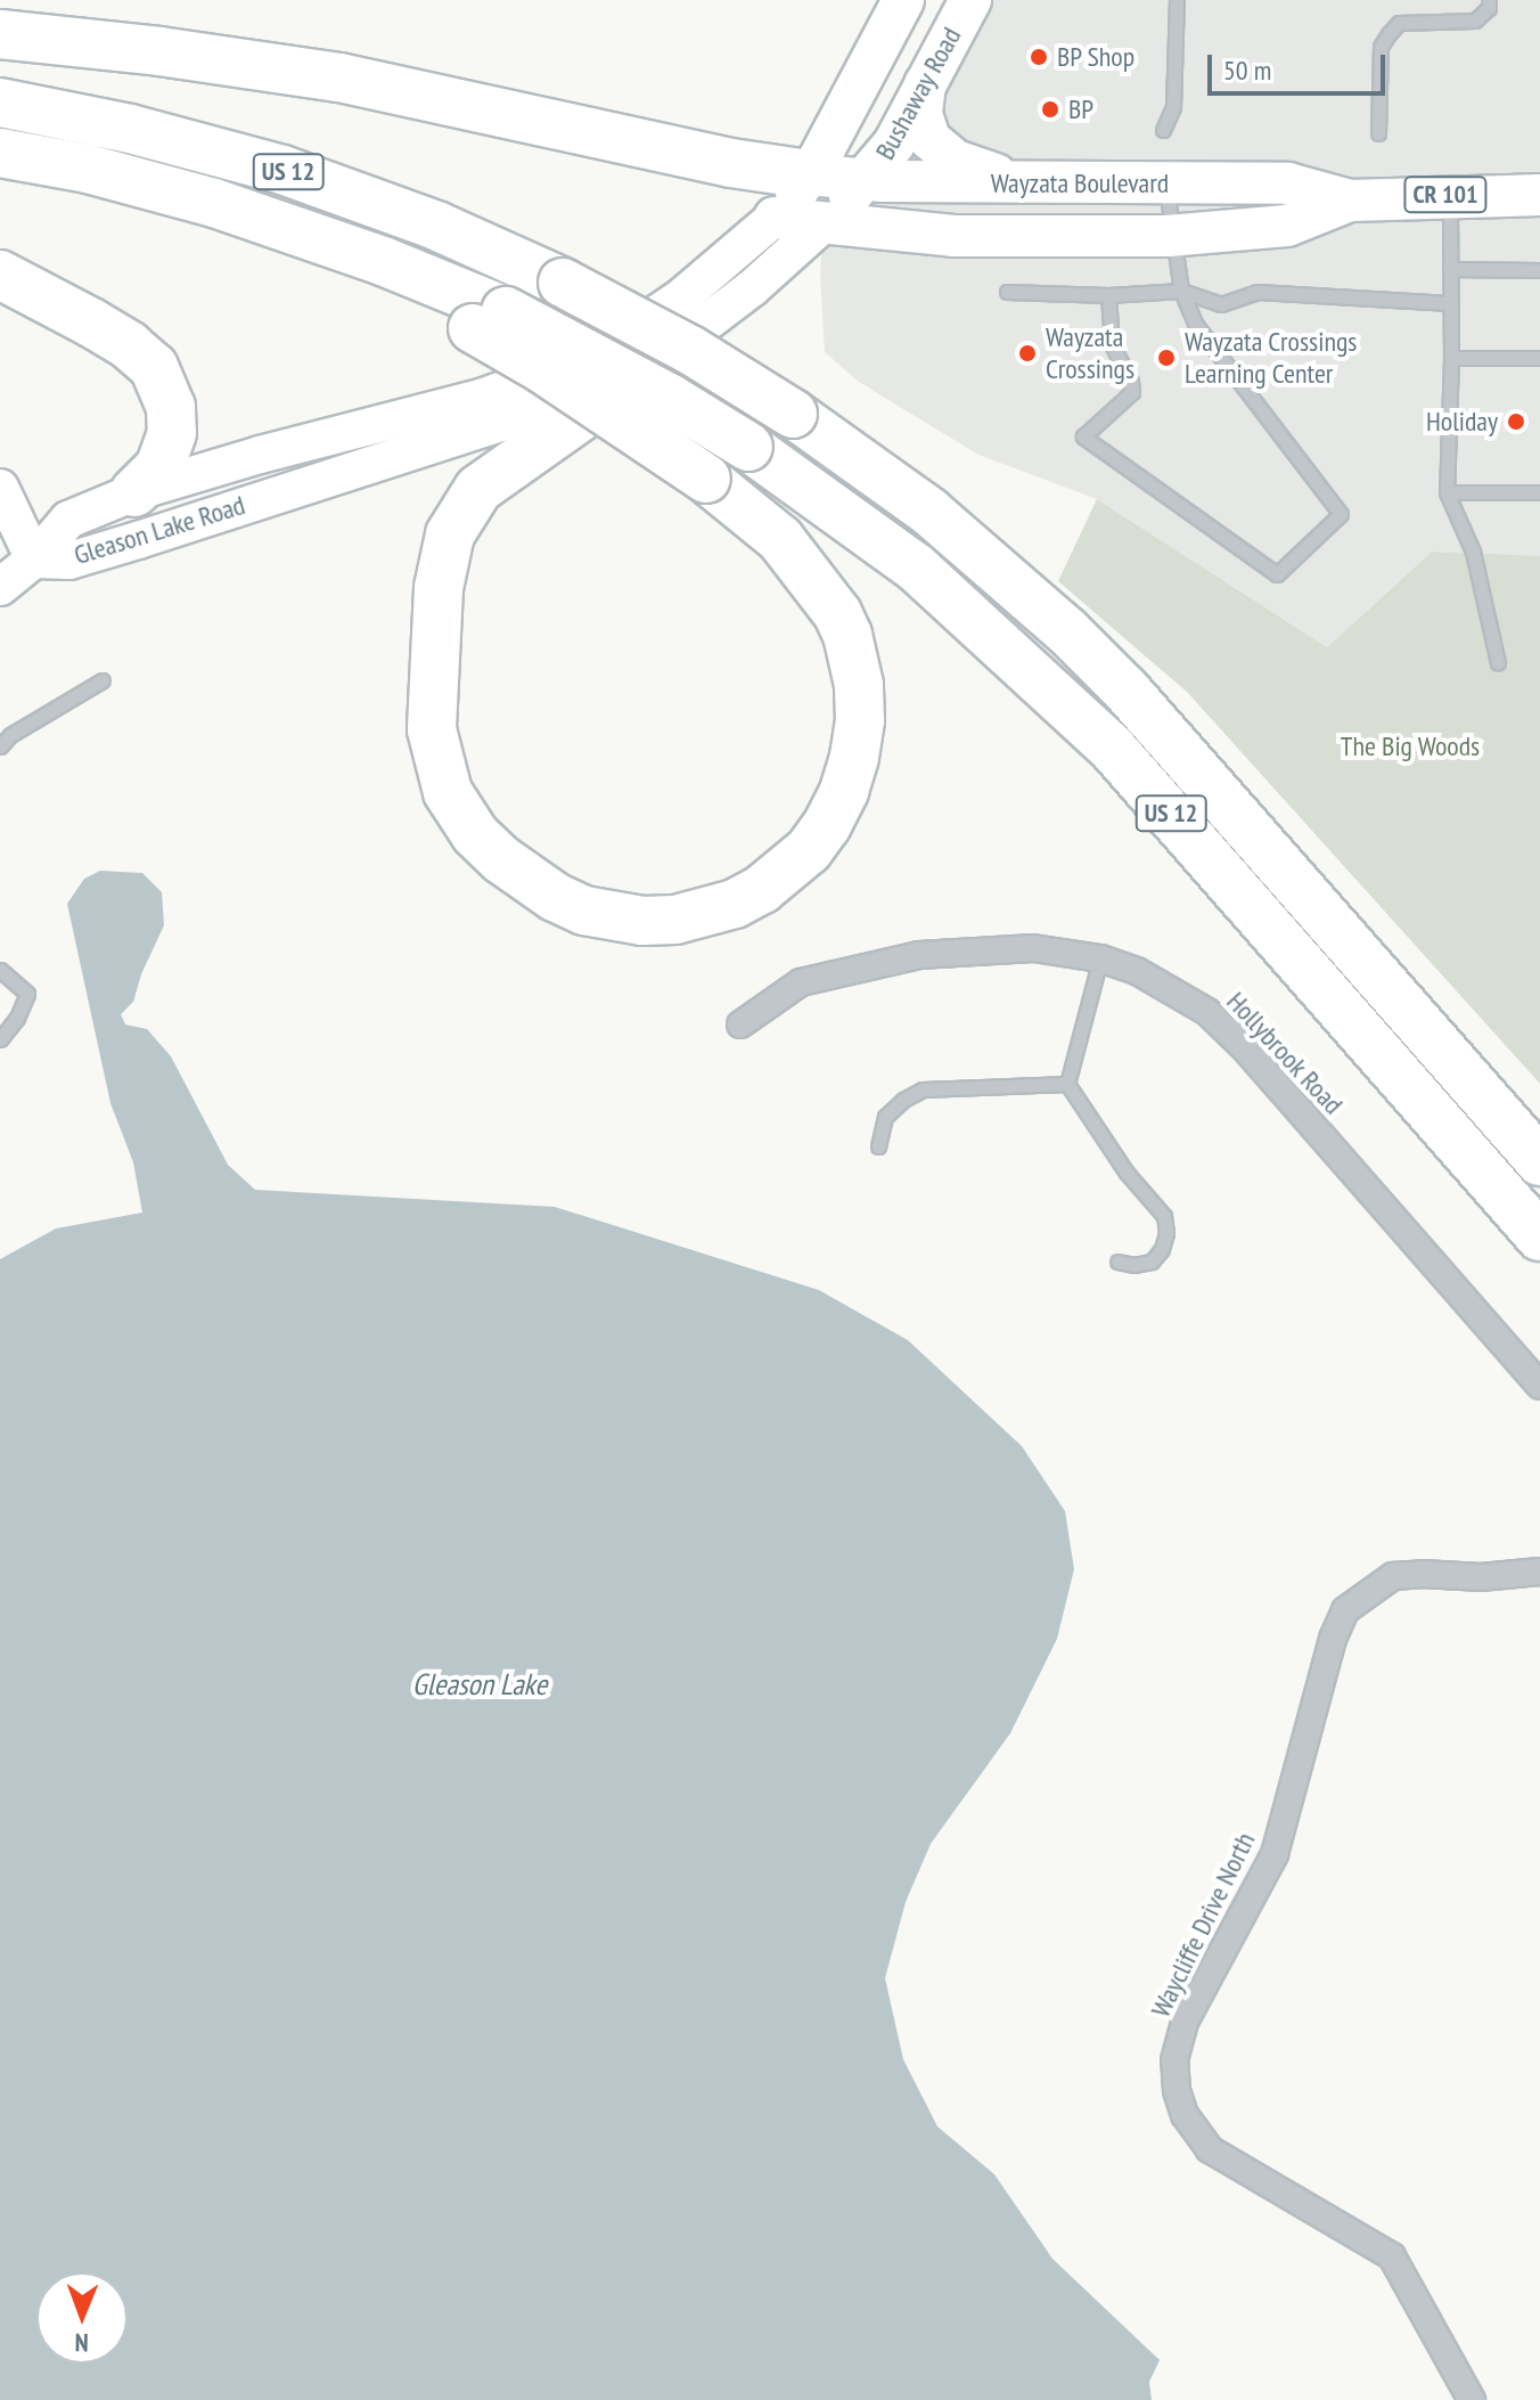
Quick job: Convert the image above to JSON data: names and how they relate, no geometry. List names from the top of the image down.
{
  "streets": {
    "highway": ["US 12"],
    "main road": [
      "Bushaway Road",
      "Wayzata Boulevard",
      "CR 101",
      "Gleason Lake Road"
    ],
    "street": ["Hollybrook Road", "Waycliffe Drive North"]
  },
  "crossings": [
    ["Bushaway Road", "Wayzata Boulevard"],
    ["Bushaway Road", "CR 101"],
    ["Bushaway Road", "Gleason Lake Road"],
    ["Wayzata Boulevard", "CR 101"],
    ["Wayzata Boulevard", "Gleason Lake Road"],
    ["CR 101", "Gleason Lake Road"]
  ],
  "water": ["Gleason Lake"],
  "parks": ["The Big Woods"],
  "places": [
    "BP Shop",
    "BP",
    "Wayzata Crossings",
    "Wayzata Crossings Learning Center",
    "Holiday"
  ],
  "scale_bar": "50 m",
  "north": "bottom"
}
